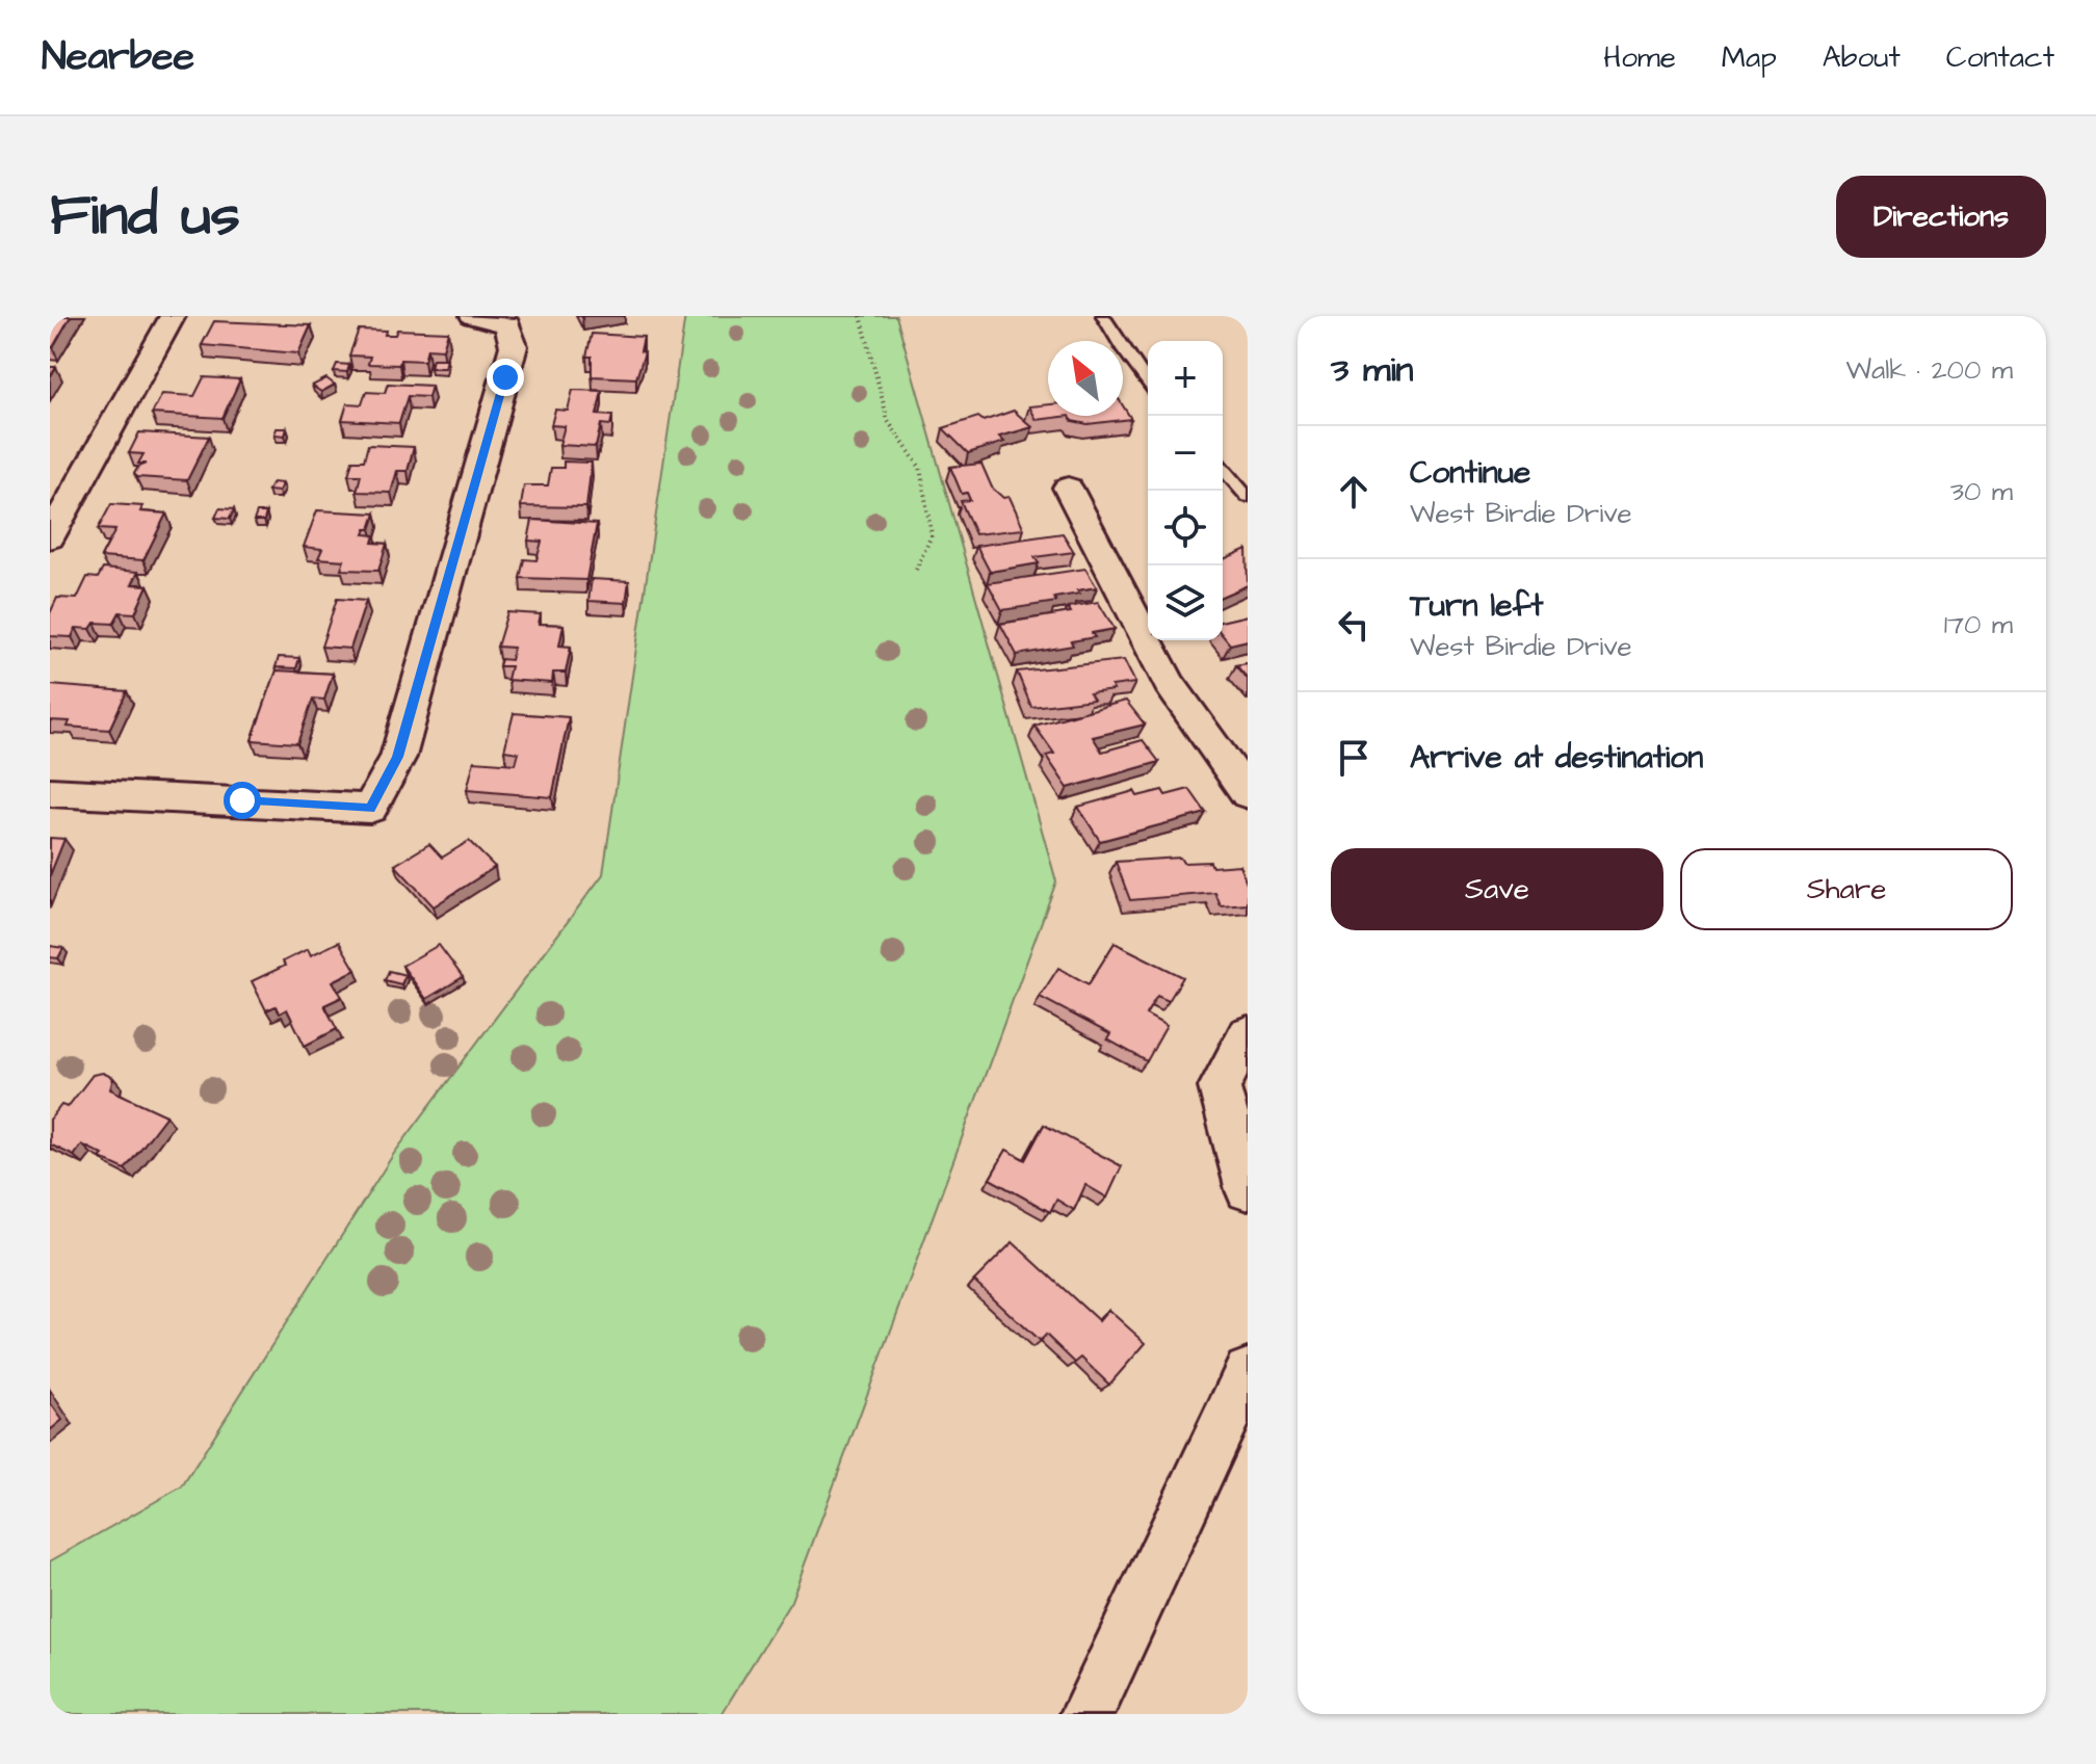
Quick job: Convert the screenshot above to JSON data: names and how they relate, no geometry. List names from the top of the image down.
{
  "north": "top left",
  "page": {
    "header": "Nearbee",
    "nav": [
      "Home",
      "Map",
      "About",
      "Contact"
    ],
    "title": "Find us",
    "buttons": [
      "Directions",
      ["Save", "Share"]
    ],
    "heading": ["3 min", "Walk · 200 m"],
    "map_buttons": ["+", "−"],
    "list": [
      ["Continue", "West Birdie Drive", "30 m"],
      ["Turn left", "West Birdie Drive", "170 m"],
      "Arrive at destination"
    ]
  }
}
